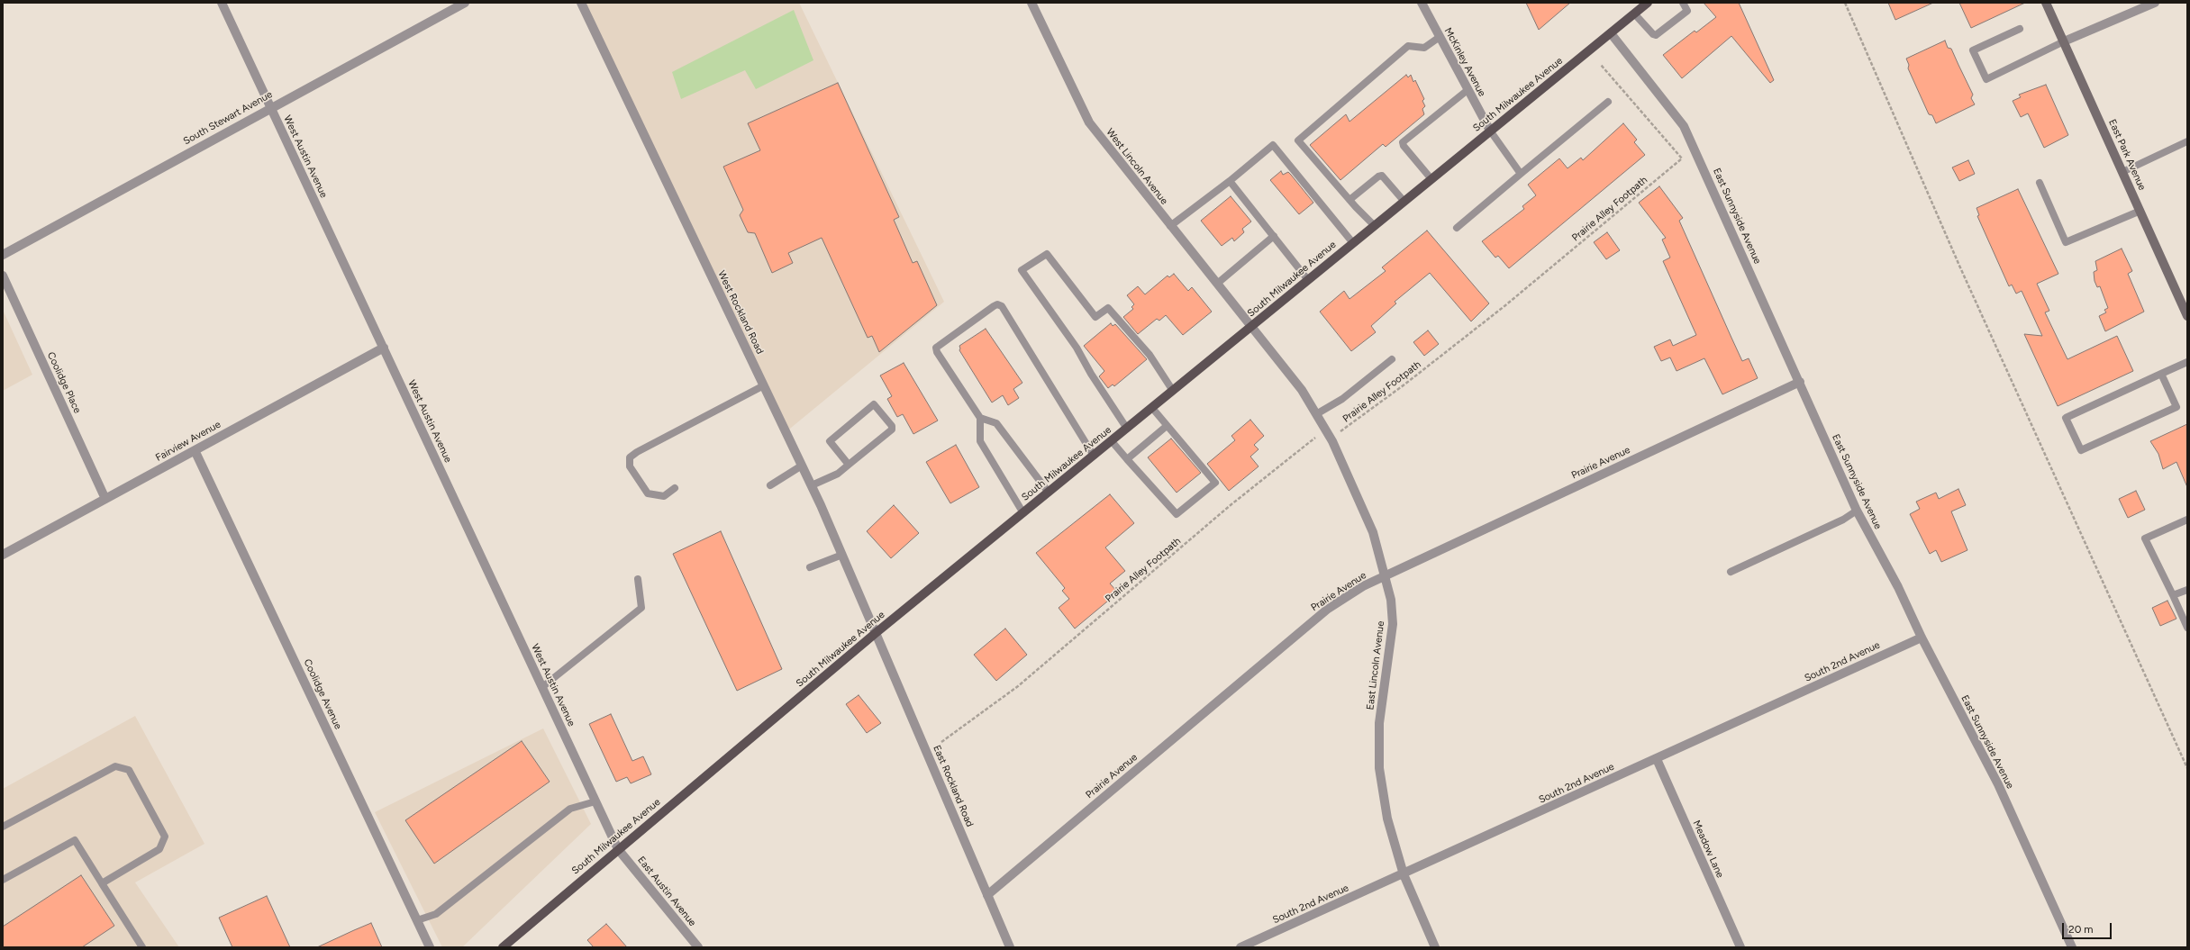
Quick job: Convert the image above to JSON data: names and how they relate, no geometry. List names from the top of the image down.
{
  "streets": {
    "main road": ["South Milwaukee Avenue", "East Park Avenue"],
    "street": [
      "McKinley Avenue",
      "South Stewart Avenue",
      "West Austin Avenue",
      "West Lincoln Avenue",
      "East Sunnyside Avenue",
      "West Rockland Road",
      "Coolidge Place",
      "Fairview Avenue",
      "Prairie Avenue",
      "South 2nd Avenue",
      "East Lincoln Avenue",
      "Coolidge Avenue",
      "East Rockland Road",
      "Meadow Lane",
      "East Austin Avenue"
    ],
    "path": ["Prairie Alley Footpath"]
  },
  "crossings": [
    ["McKinley Avenue", "South Milwaukee Avenue"],
    ["South Milwaukee Avenue", "West Austin Avenue"],
    ["South Milwaukee Avenue", "West Lincoln Avenue"],
    ["South Milwaukee Avenue", "East Sunnyside Avenue"],
    ["South Milwaukee Avenue", "West Rockland Road"],
    ["South Milwaukee Avenue", "East Lincoln Avenue"],
    ["South Milwaukee Avenue", "East Rockland Road"],
    ["South Milwaukee Avenue", "East Austin Avenue"],
    ["South Stewart Avenue", "West Austin Avenue"],
    ["West Austin Avenue", "Fairview Avenue"],
    ["West Austin Avenue", "East Austin Avenue"],
    ["West Lincoln Avenue", "East Lincoln Avenue"],
    ["Prairie Alley Footpath", "East Lincoln Avenue"],
    ["East Sunnyside Avenue", "Prairie Avenue"],
    ["East Sunnyside Avenue", "South 2nd Avenue"],
    ["West Rockland Road", "East Rockland Road"],
    ["Coolidge Place", "Fairview Avenue"],
    ["Fairview Avenue", "Coolidge Avenue"],
    ["Prairie Avenue", "East Lincoln Avenue"],
    ["Prairie Avenue", "East Rockland Road"],
    ["South 2nd Avenue", "East Lincoln Avenue"],
    ["South 2nd Avenue", "Meadow Lane"]
  ],
  "scale_bar": "20 m"
}
